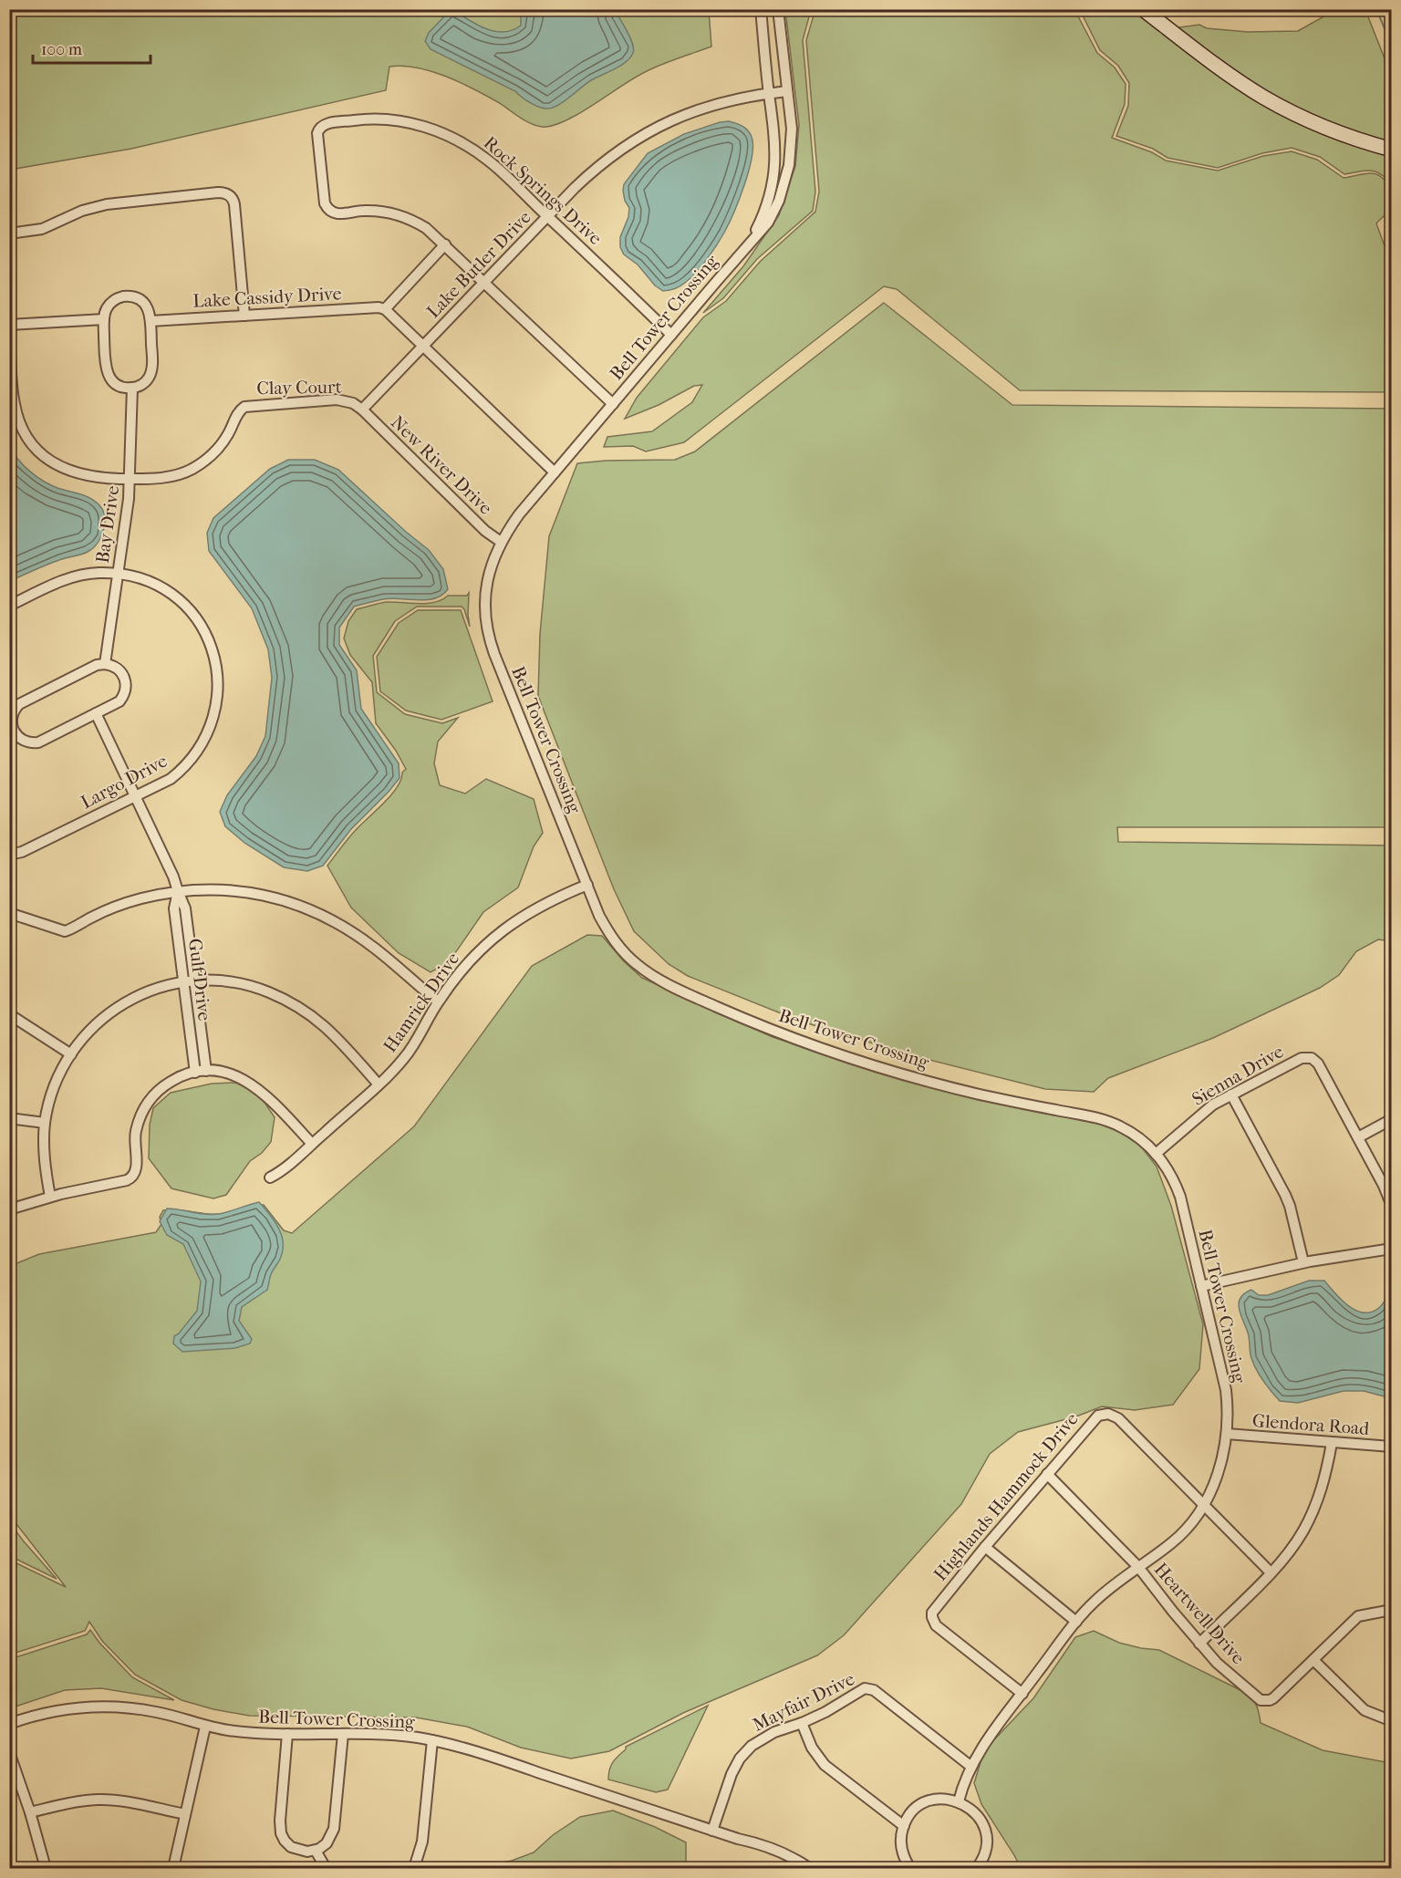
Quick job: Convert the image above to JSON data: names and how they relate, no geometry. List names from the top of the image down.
{
  "streets": {
    "street": [
      "Rock Springs Drive",
      "Lake Butler Drive",
      "Lake Cassidy Drive",
      "Bell Tower Crossing",
      "Clay Court",
      "New River Drive",
      "Bay Drive",
      "Largo Drive",
      "Gulf Drive",
      "Hamrick Drive",
      "Sienna Drive",
      "Glendora Road",
      "Highlands Hammock Drive",
      "Heartwell Drive",
      "Mayfair Drive"
    ]
  },
  "crossings": [
    ["Rock Springs Drive", "Lake Butler Drive"],
    ["Rock Springs Drive", "Bell Tower Crossing"],
    ["Lake Butler Drive", "Bell Tower Crossing"],
    ["Lake Butler Drive", "Clay Court"],
    ["Bell Tower Crossing", "New River Drive"],
    ["Bell Tower Crossing", "Hamrick Drive"],
    ["Bell Tower Crossing", "Sienna Drive"],
    ["Bell Tower Crossing", "Glendora Road"],
    ["Bell Tower Crossing", "Highlands Hammock Drive"],
    ["Bell Tower Crossing", "Heartwell Drive"],
    ["Bell Tower Crossing", "Mayfair Drive"],
    ["Clay Court", "New River Drive"],
    ["Clay Court", "Bay Drive"],
    ["Bay Drive", "Largo Drive"],
    ["Largo Drive", "Gulf Drive"],
    ["Highlands Hammock Drive", "Heartwell Drive"]
  ],
  "scale_bar": "100 m"
}
